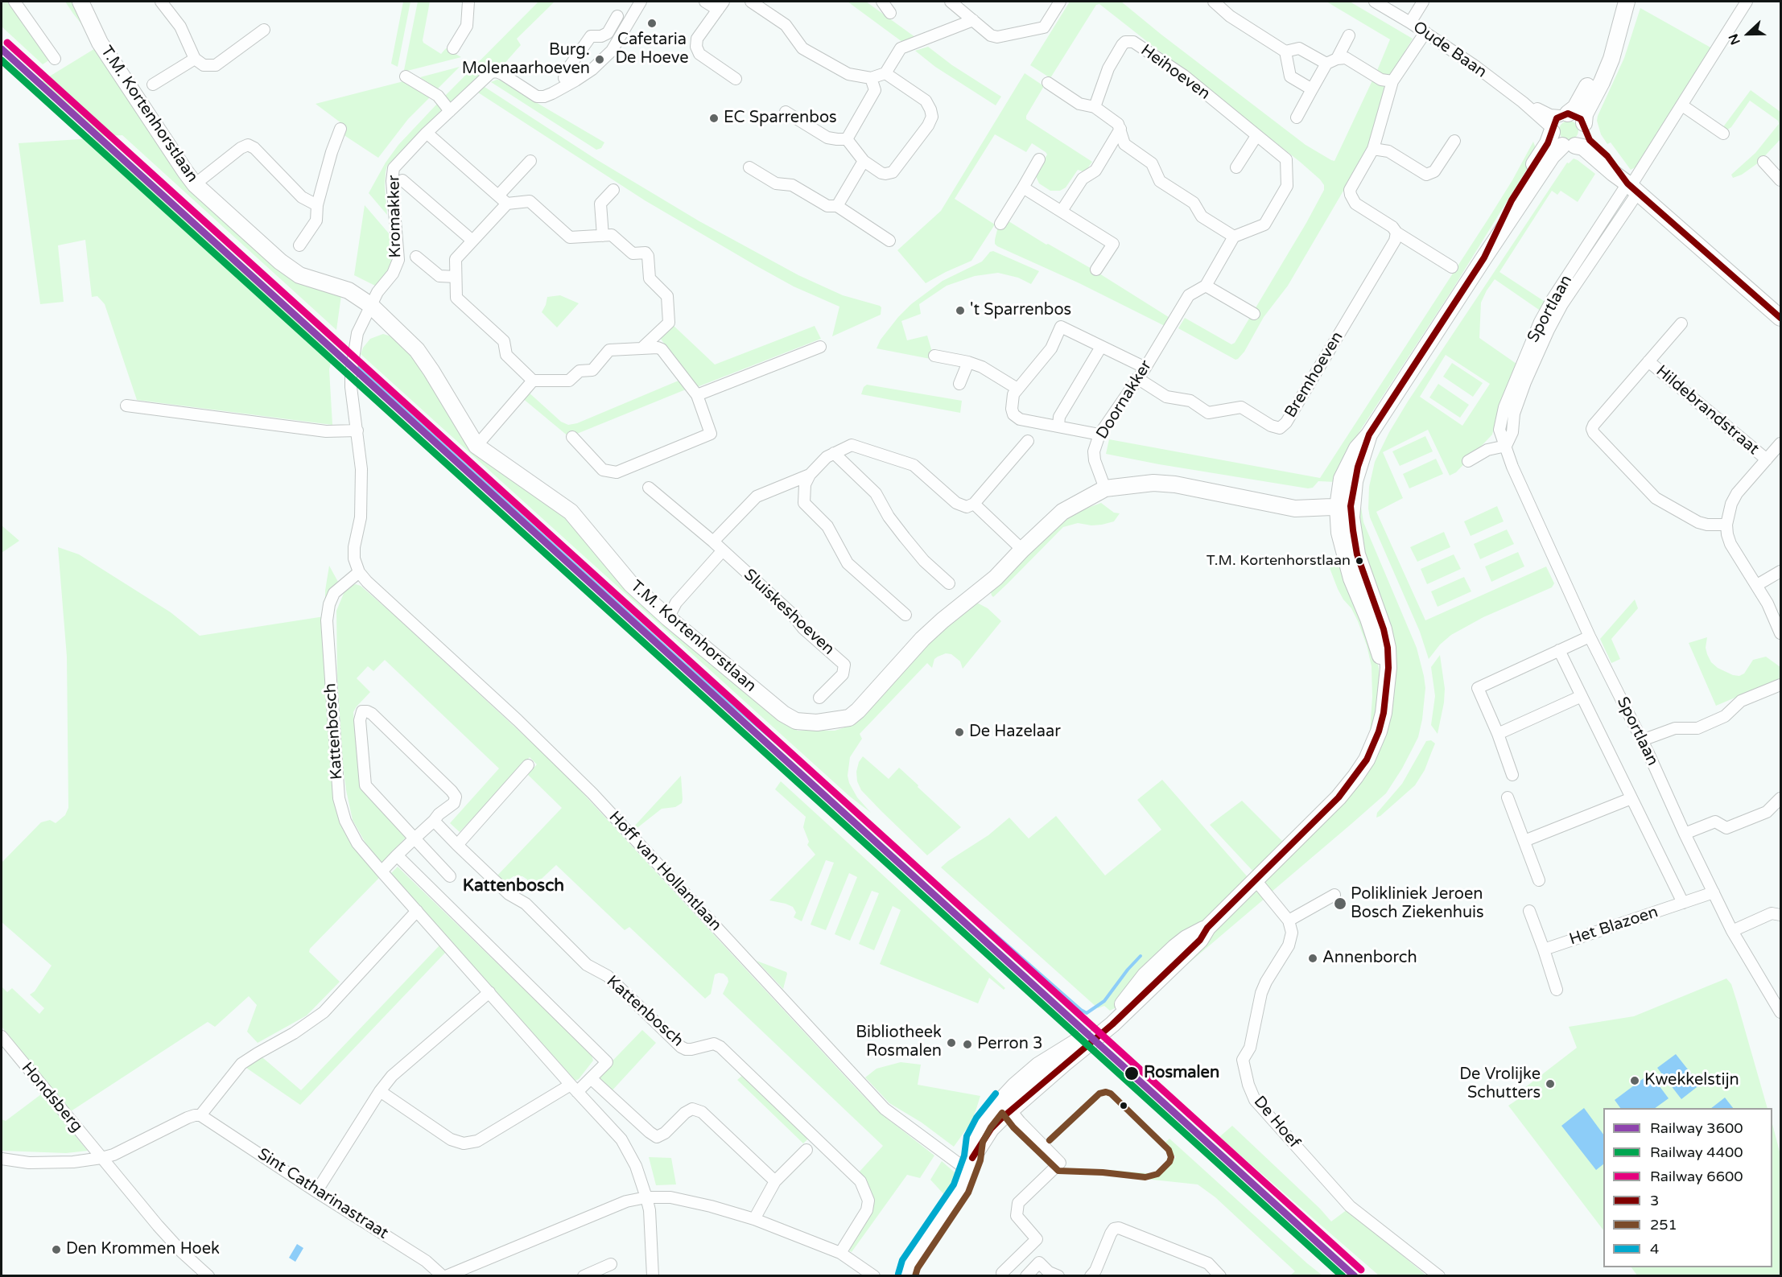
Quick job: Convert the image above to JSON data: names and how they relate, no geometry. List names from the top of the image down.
{
  "streets": {
    "street": [
      "Oude Baan",
      "Heihoeven",
      "T.M. Kortenhorstlaan",
      "Kromakker",
      "Sportlaan",
      "Bremhoeven",
      "Doornakker",
      "Hildebrandstraat",
      "Sluiskeshoeven",
      "Kattenbosch",
      "Hoff van Hollantlaan",
      "Het Blazoen",
      "Hondsberg",
      "De Hoef",
      "Sint Catharinastraat"
    ]
  },
  "crossings": [
    ["T.M. Kortenhorstlaan", "Kromakker"],
    ["T.M. Kortenhorstlaan", "Doornakker"],
    ["Sportlaan", "Het Blazoen"],
    ["Bremhoeven", "Doornakker"],
    ["Kattenbosch", "Hoff van Hollantlaan"]
  ],
  "districts": ["Kattenbosch"],
  "places": [
    "Cafetaria De Hoeve",
    "Burg. Molenaarhoeven",
    "EC Sparrenbos",
    "'t Sparrenbos",
    "T.M. Kortenhorstlaan",
    "De Hazelaar",
    "Polikliniek Jeroen Bosch Ziekenhuis",
    "Annenborch",
    "Bibliotheek Rosmalen",
    "Perron 3",
    "Rosmalen",
    "Kwekkelstijn",
    "De Vrolijke Schutters",
    "Den Krommen Hoek"
  ],
  "lines": [
    "rail line 6600",
    "rail line 3600",
    "rail line 4400",
    "transit line 3",
    "transit line 251",
    "transit line 4"
  ],
  "legend": [
    "Railway 3600",
    "Railway 4400",
    "Railway 6600",
    "3",
    "251",
    "4"
  ],
  "north": "left"
}
